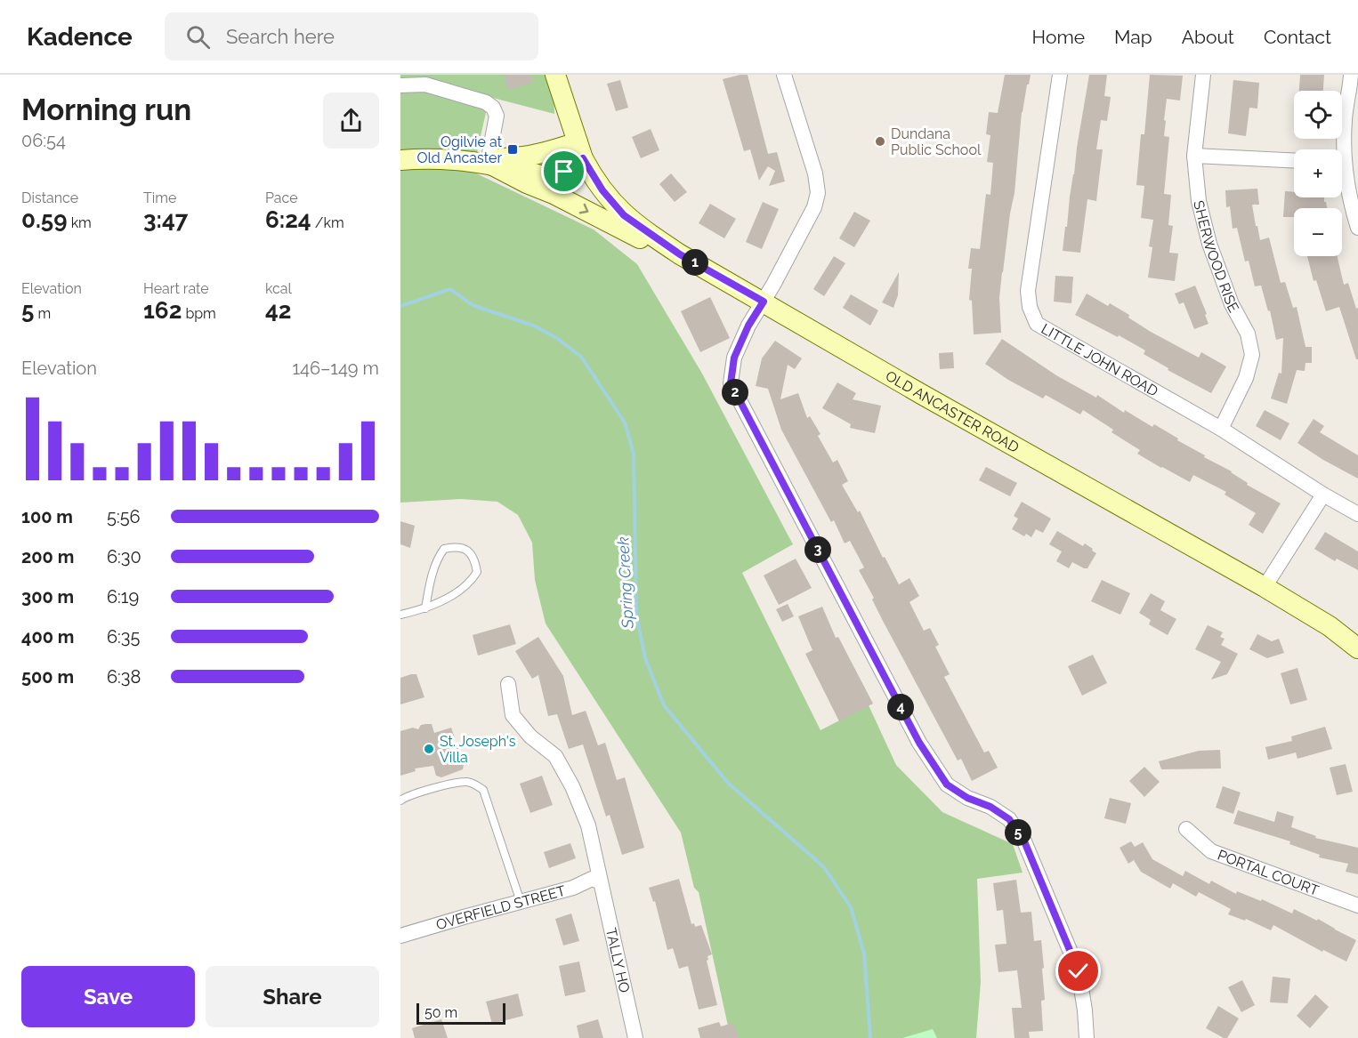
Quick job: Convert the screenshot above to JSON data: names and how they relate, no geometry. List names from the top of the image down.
{
  "streets": {
    "street": [
      "SHERWOOD RISE",
      "LITTLE JOHN ROAD",
      "OLD ANCASTER ROAD",
      "PORTAL COURT",
      "OVERFIELD STREET",
      "TALLY HO"
    ]
  },
  "crossings": [
    ["SHERWOOD RISE", "LITTLE JOHN ROAD"],
    ["OVERFIELD STREET", "TALLY HO"]
  ],
  "water": ["Spring Creek"],
  "places": {
    "other": ["Dundana Public School", "St. Joseph's Villa"],
    "transit": ["Ogilvie at Old Ancaster"]
  },
  "scale_bar": "50 m",
  "page": {
    "header": "Kadence",
    "search": "Search here",
    "nav": [
      "Home",
      "Map",
      "About",
      "Contact"
    ],
    "heading": ["Morning run", "06:54"],
    "map_buttons": ["+", "−"],
    "stats": [
      ["Distance", "0.59 km"],
      ["Time", "3:47"],
      ["Pace", "6:24 /km"],
      ["Elevation", "5 m"],
      ["Heart rate", "162 bpm"],
      ["kcal", "42"]
    ],
    "pins": [
      "1",
      "2",
      "3",
      "4",
      "5"
    ],
    "chart": ["Elevation", "146–149 m"],
    "list": [
      {
        "name": "100 m",
        "note": "5:56"
      },
      {
        "name": "200 m",
        "note": "6:30"
      },
      {
        "name": "300 m",
        "note": "6:19"
      },
      {
        "name": "400 m",
        "note": "6:35"
      },
      {
        "name": "500 m",
        "note": "6:38"
      }
    ],
    "buttons": ["Save", "Share"],
    "scale": "50 m"
  }
}
